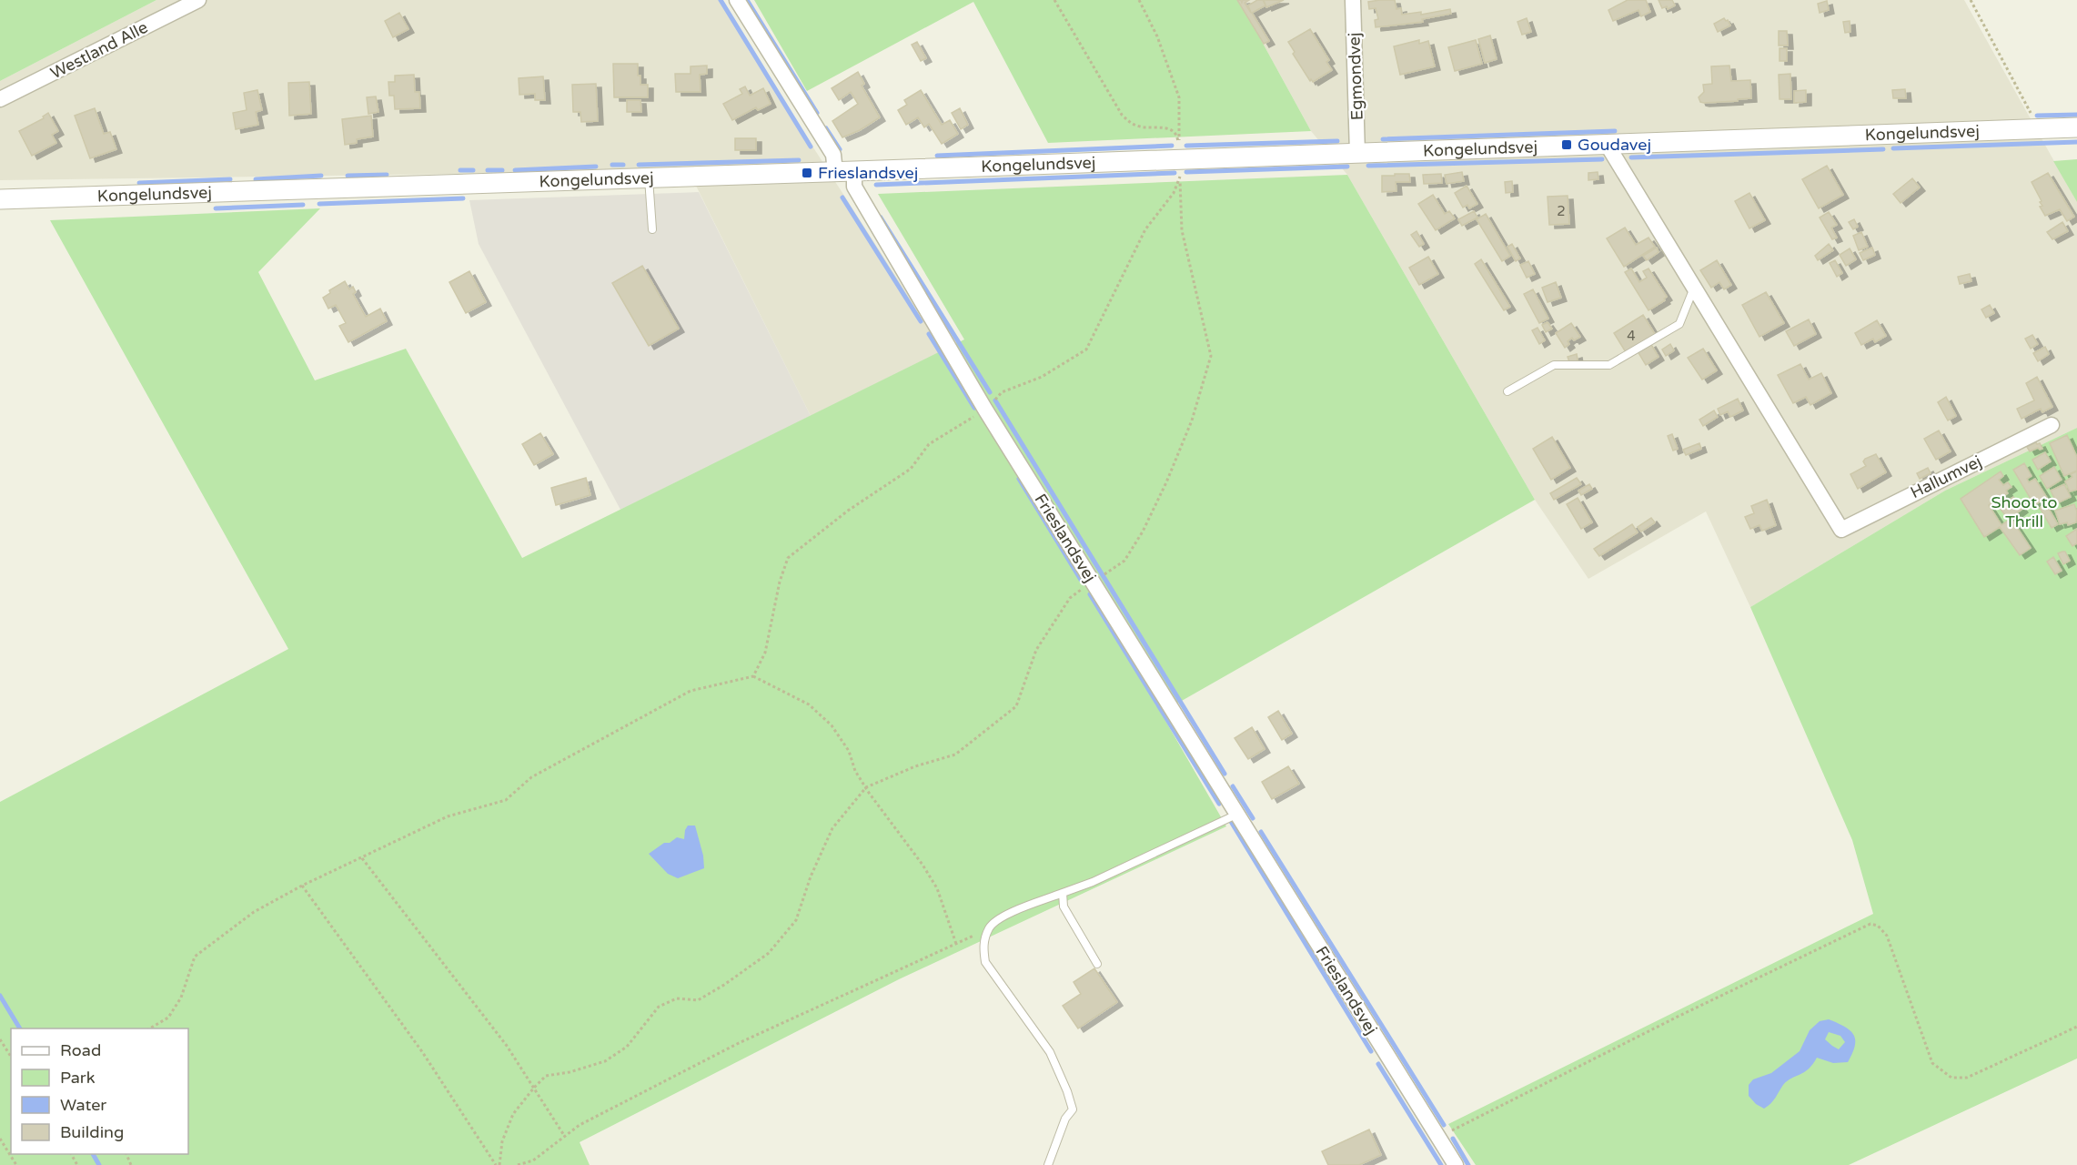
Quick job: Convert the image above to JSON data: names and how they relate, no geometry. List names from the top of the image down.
{
  "streets": {
    "street": [
      "Westland Alle",
      "Egmondvej",
      "Kongelundsvej",
      "Hallumvej",
      "Frieslandsvej"
    ]
  },
  "crossings": [
    ["Egmondvej", "Kongelundsvej"],
    ["Kongelundsvej", "Frieslandsvej"]
  ],
  "parks": ["Shoot to Thrill"],
  "places": {
    "transit": ["Goudavej", "Frieslandsvej"]
  },
  "house_numbers": ["2", "4"],
  "legend": [
    "Road",
    "Park",
    "Water",
    "Building"
  ]
}
